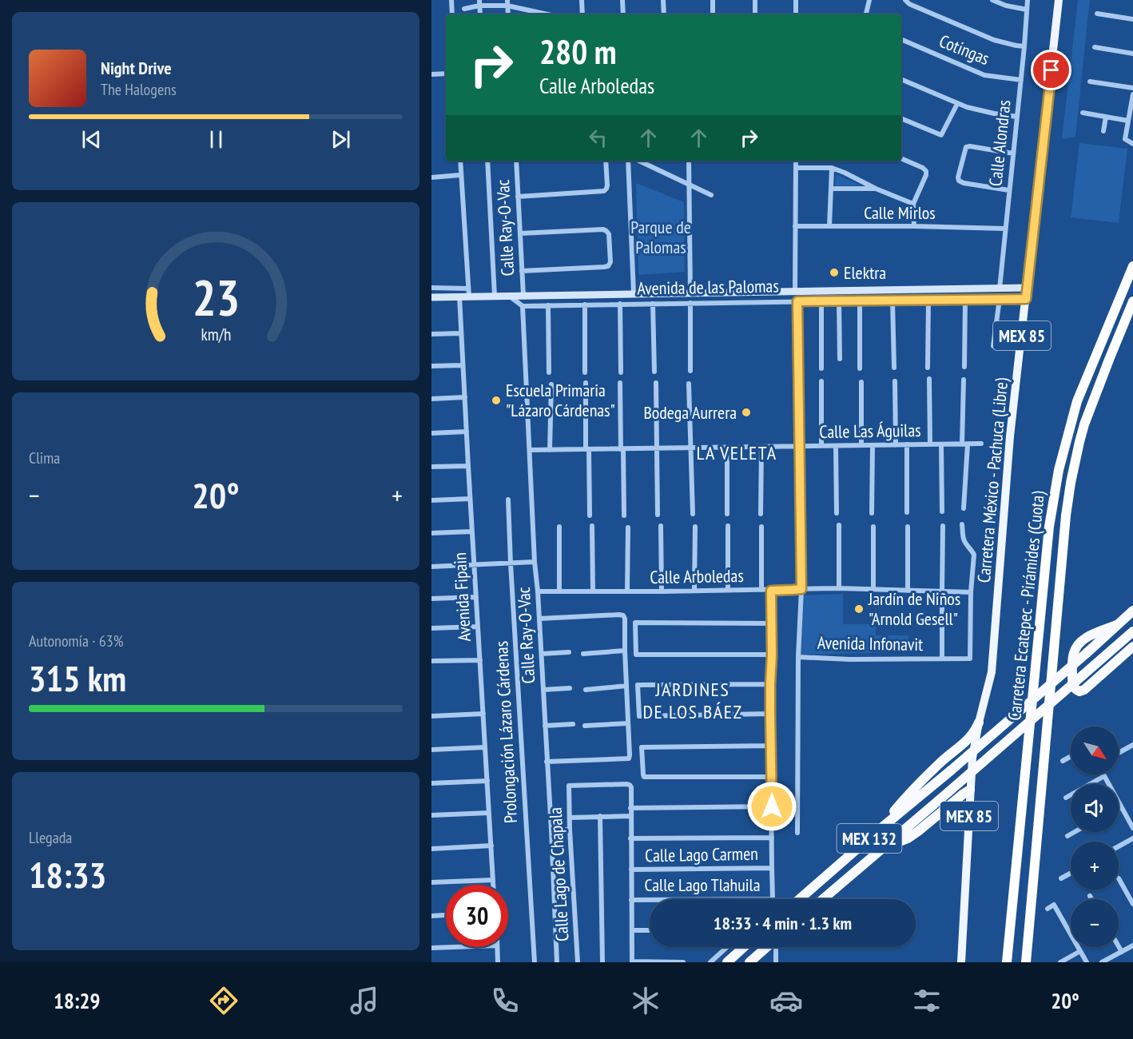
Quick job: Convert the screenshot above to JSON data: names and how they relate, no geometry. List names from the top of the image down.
{
  "streets": {
    "highway": ["Carretera Ecatepec - Pirámides (Cuota)", "MEX 132"],
    "main road": ["Avenida de las Palomas", "MEX 85", "Carretera México - Pachuca (Libre)"],
    "street": [
      "Cotingas",
      "Calle Alondras",
      "Calle Mirlos",
      "Calle Ray-O-Vac",
      "Calle Las Águilas",
      "Calle Arboledas",
      "Avenida Fipain",
      "Avenida Infonavit",
      "Prolongación Lázaro Cárdenas",
      "Calle Lago Carmen",
      "Calle Lago de Chapala",
      "Calle Lago Tlahuila"
    ]
  },
  "crossings": [
    ["Cotingas", "Calle Alondras"],
    ["Calle Alondras", "Calle Mirlos"],
    ["Calle Alondras", "Avenida de las Palomas"],
    ["Calle Ray-O-Vac", "Avenida de las Palomas"],
    ["Calle Ray-O-Vac", "Calle Las Águilas"],
    ["Calle Ray-O-Vac", "Calle Arboledas"],
    ["Avenida de las Palomas", "Carretera México - Pachuca (Libre)"],
    ["Avenida de las Palomas", "Avenida Fipain"],
    ["Calle Arboledas", "Avenida Infonavit"]
  ],
  "districts": ["LA VELETA", "JARDINES DE LOS BÁEZ"],
  "parks": ["Parque de Palomas"],
  "places": [
    "Elektra",
    "Escuela Primaria \"Lázaro Cárdenas\"",
    "Bodega Aurrera",
    "Jardín de Niños \"Arnold Gesell\""
  ],
  "north": "bottom right",
  "page": {
    "turn": ["280 m", "Calle Arboledas"],
    "song": ["Night Drive", "The Halogens"],
    "tile": [
      "Clima",
      ["Autonomía · 63%", "315 km"],
      ["Llegada", "18:33"]
    ],
    "heat": ["−", "20°", "+"],
    "map_buttons": ["+", "−"],
    "limit": "30",
    "trip": "18:33 · 4 min · 1.3 km",
    "tabs": ["18:29", "20°"],
    "gauge": ["23", "km/h"]
  }
}
